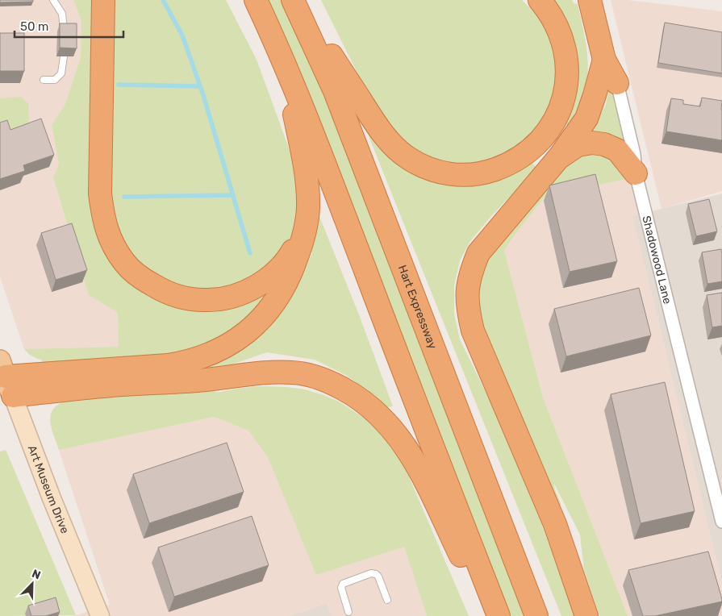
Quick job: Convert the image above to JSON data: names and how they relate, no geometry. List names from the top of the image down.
{
  "streets": {
    "highway": ["Shadowood Lane", "Hart Expressway"],
    "street": ["Art Museum Drive"]
  },
  "scale_bar": "50 m",
  "north": "top right"
}
